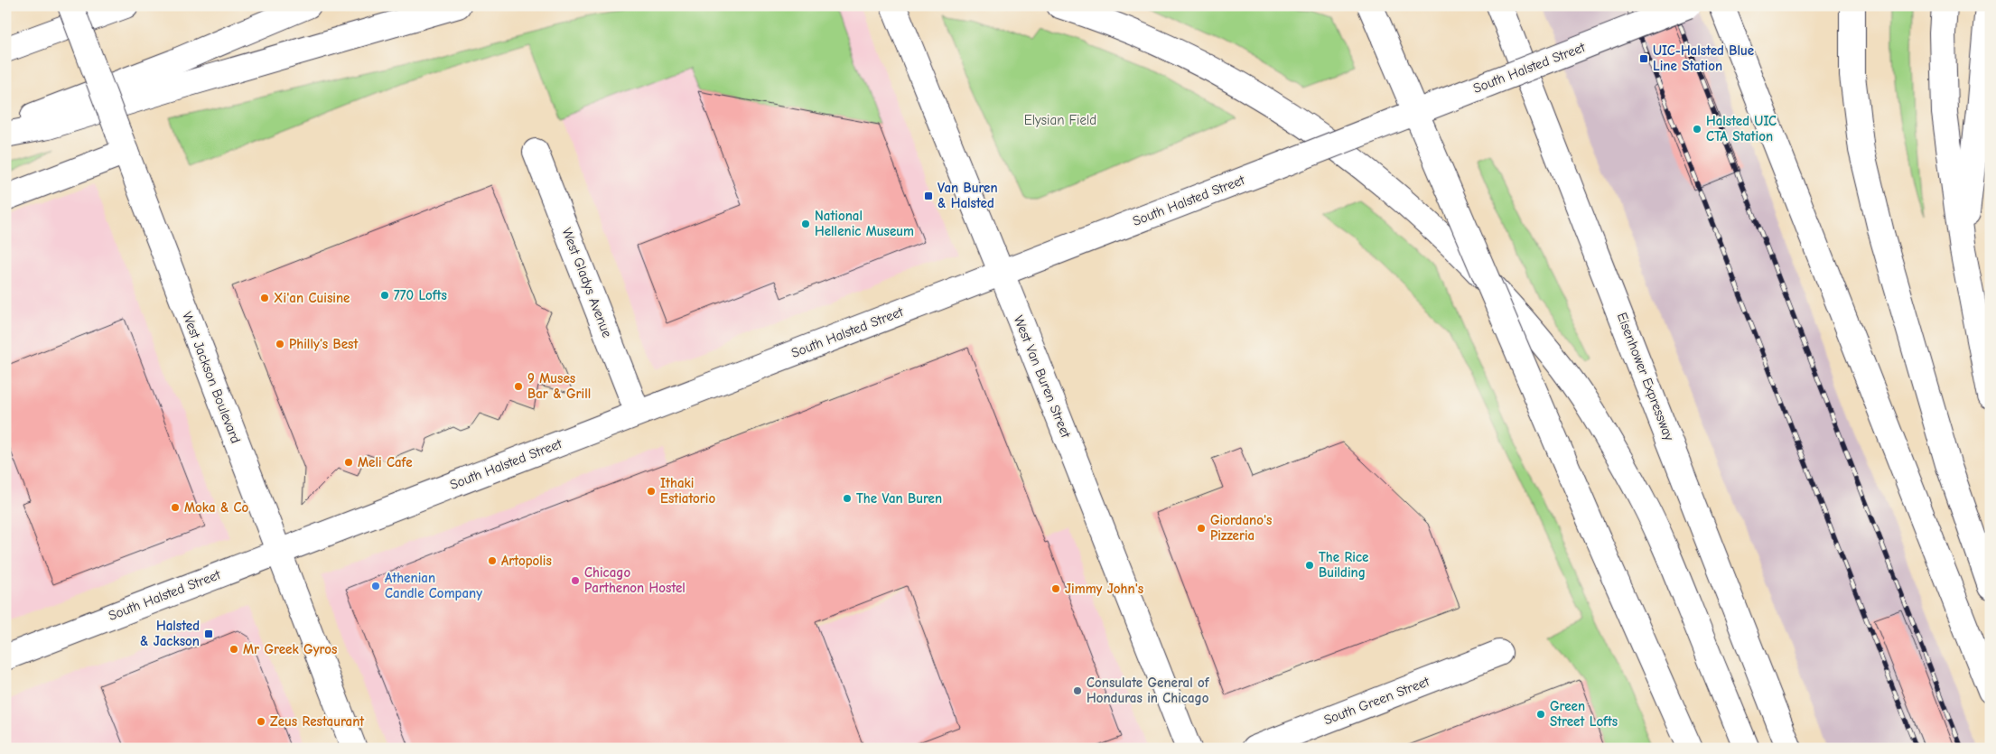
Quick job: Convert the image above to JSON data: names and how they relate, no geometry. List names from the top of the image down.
{
  "streets": {
    "main road": [
      "South Halsted Street",
      "West Gladys Avenue",
      "West Van Buren Street",
      "Eisenhower Expressway",
      "West Jackson Boulevard",
      "South Green Street"
    ]
  },
  "crossings": [
    ["South Halsted Street", "West Gladys Avenue"],
    ["South Halsted Street", "West Van Buren Street"],
    ["South Halsted Street", "West Jackson Boulevard"]
  ],
  "parks": ["Elysian Field"],
  "places": {
    "transit": ["UIC-Halsted Blue Line Station", "Van Buren & Halsted", "Halsted & Jackson"],
    "other": [
      "Halsted UIC CTA Station",
      "National Hellenic Museum",
      "770 Lofts",
      "Xi'an Cuisine",
      "Philly‘s Best",
      "9 Muses Bar & Grill",
      "Meli Cafe",
      "Ithaki Estiatorio",
      "The Van Buren",
      "Moka & Co",
      "Giordano's Pizzeria",
      "Artopolis",
      "The Rice Building",
      "Chicago Parthenon Hostel",
      "Athenian Candle Company",
      "Jimmy John's",
      "Mr Greek Gyros",
      "Consulate General of Honduras in Chicago",
      "Green Street Lofts",
      "Zeus Restaurant"
    ]
  }
}
